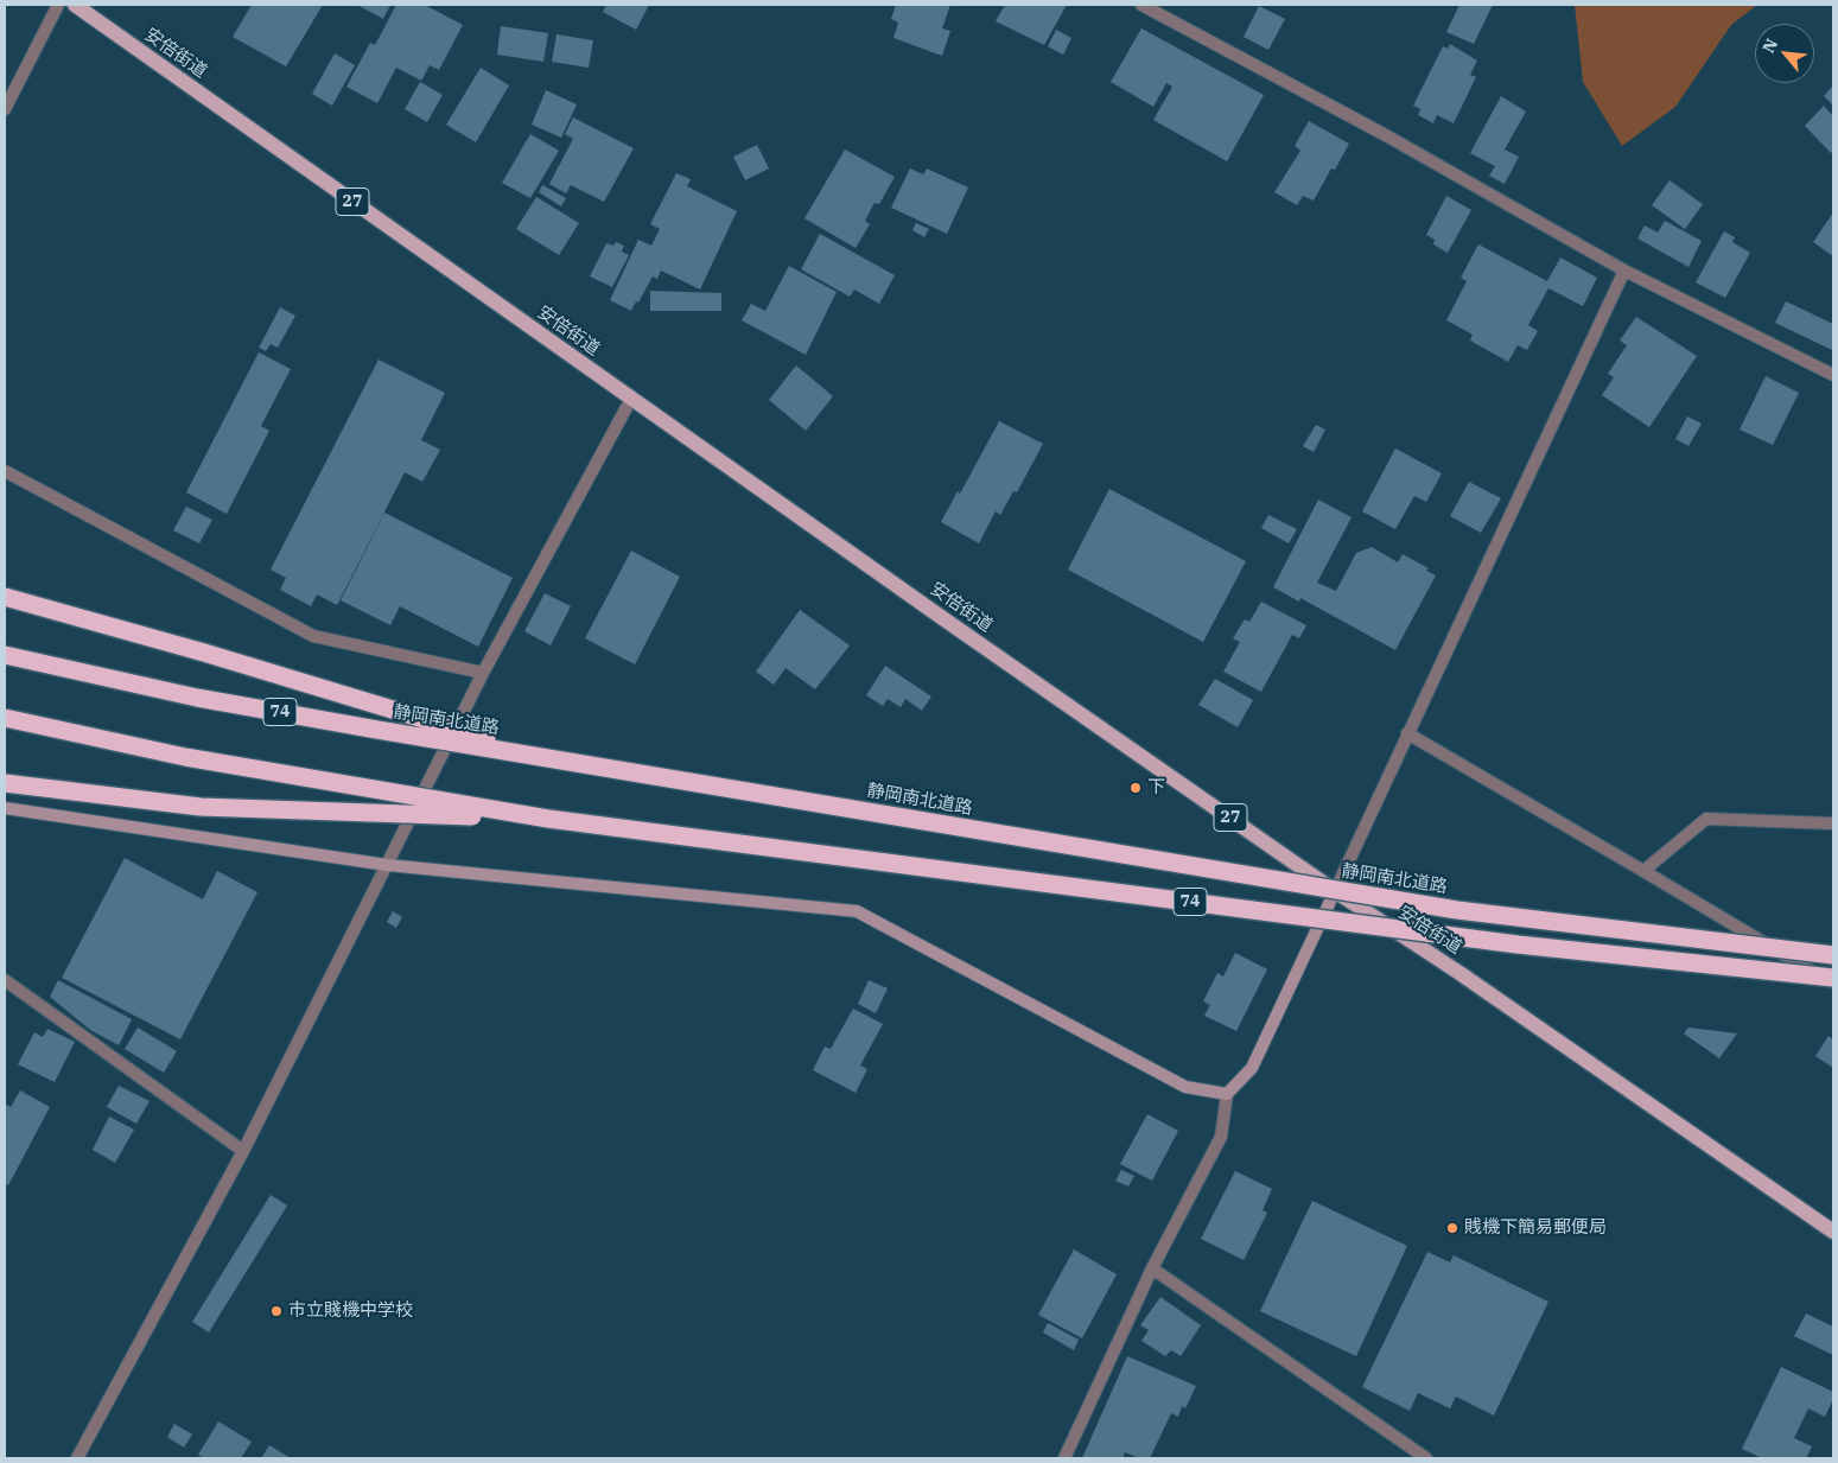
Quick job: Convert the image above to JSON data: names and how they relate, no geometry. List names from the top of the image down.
{
  "streets": {
    "highway": ["74", "静岡南北道路"],
    "main road": ["安倍街道", "27"]
  },
  "places": ["下", "賎機下簡易郵便局", "市立賤機中学校"],
  "north": "top left"
}
